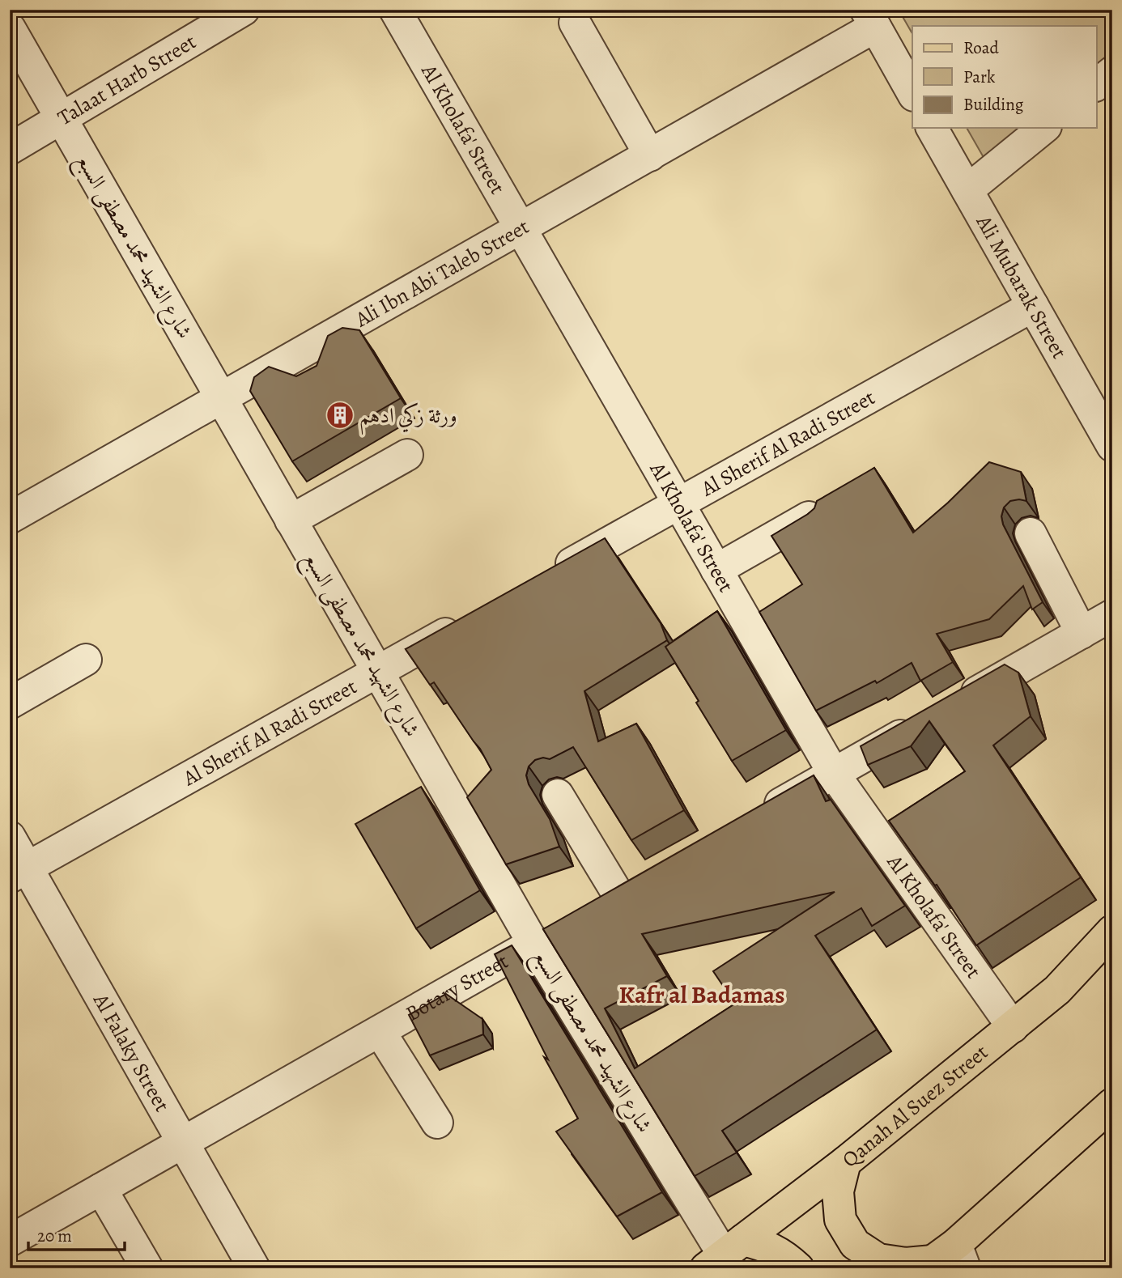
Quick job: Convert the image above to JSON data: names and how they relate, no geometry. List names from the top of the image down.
{
  "streets": {
    "main road": ["Qanah Al Suez Street"],
    "street": [
      "Talaat Harb Street",
      "Al Kholafa' Street",
      "شارع الشهيد محمد مصطفى السبع",
      "Ali Ibn Abi Taleb Street",
      "Ali Mubarak Street",
      "Al Sherif Al Radi Street",
      "Botary Street",
      "Al Falaky Street"
    ]
  },
  "crossings": [
    ["Talaat Harb Street", "شارع الشهيد محمد مصطفى السبع"],
    ["Al Kholafa' Street", "Ali Ibn Abi Taleb Street"],
    ["Al Kholafa' Street", "Al Sherif Al Radi Street"],
    ["Al Kholafa' Street", "Qanah Al Suez Street"],
    ["شارع الشهيد محمد مصطفى السبع", "Ali Ibn Abi Taleb Street"],
    ["شارع الشهيد محمد مصطفى السبع", "Al Sherif Al Radi Street"],
    ["شارع الشهيد محمد مصطفى السبع", "Botary Street"],
    ["شارع الشهيد محمد مصطفى السبع", "Qanah Al Suez Street"],
    ["Ali Mubarak Street", "Al Sherif Al Radi Street"],
    ["Al Sherif Al Radi Street", "Al Falaky Street"],
    ["Botary Street", "Al Falaky Street"]
  ],
  "districts": ["Kafr al Badamas"],
  "places": {
    "building": ["ورثة زكي ادهم"]
  },
  "legend": ["Road", "Park", "Building"],
  "scale_bar": "20 m"
}
